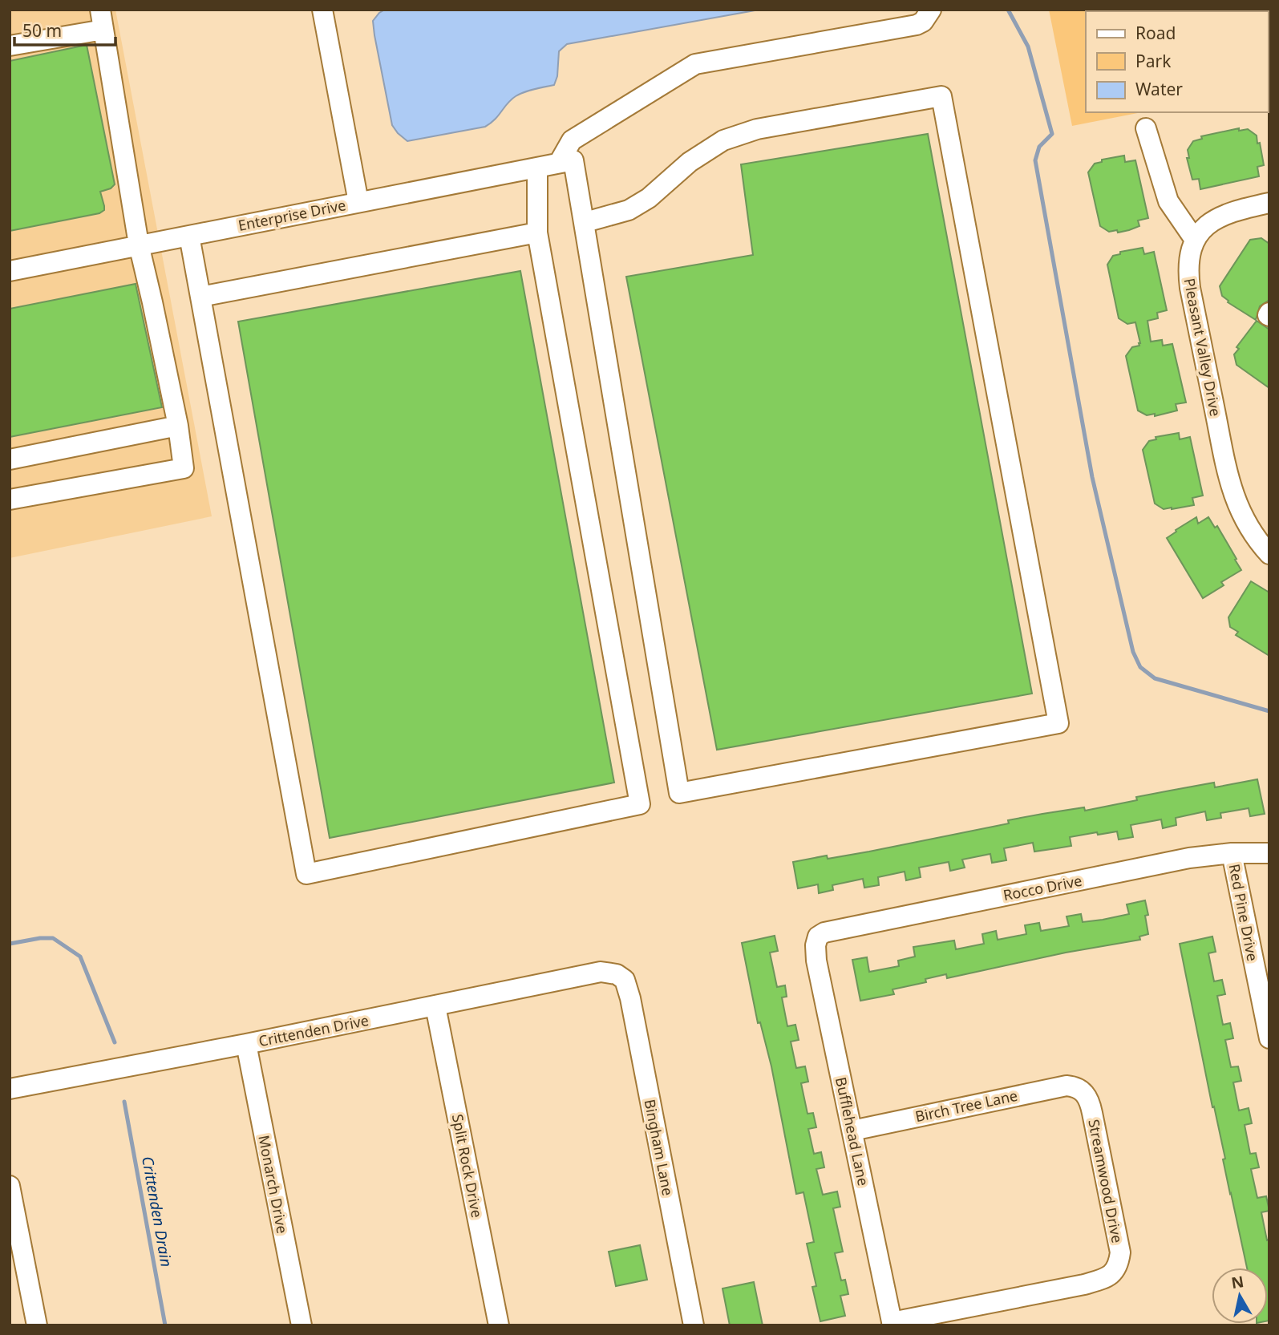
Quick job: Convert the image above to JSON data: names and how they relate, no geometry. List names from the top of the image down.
{
  "streets": {
    "street": [
      "Enterprise Drive",
      "Pleasant Valley Drive",
      "Rocco Drive",
      "Red Pine Drive",
      "Crittenden Drive",
      "Birch Tree Lane",
      "Bufflehead Lane",
      "Bingham Lane",
      "Split Rock Drive",
      "Streamwood Drive",
      "Monarch Drive"
    ]
  },
  "crossings": [
    ["Rocco Drive", "Red Pine Drive"],
    ["Rocco Drive", "Bufflehead Lane"],
    ["Crittenden Drive", "Bingham Lane"],
    ["Crittenden Drive", "Split Rock Drive"],
    ["Crittenden Drive", "Monarch Drive"],
    ["Birch Tree Lane", "Bufflehead Lane"],
    ["Birch Tree Lane", "Streamwood Drive"],
    ["Bufflehead Lane", "Streamwood Drive"]
  ],
  "water": ["Crittenden Drain"],
  "legend": ["Road", "Park", "Water"],
  "scale_bar": "50 m",
  "north": "top"
}
